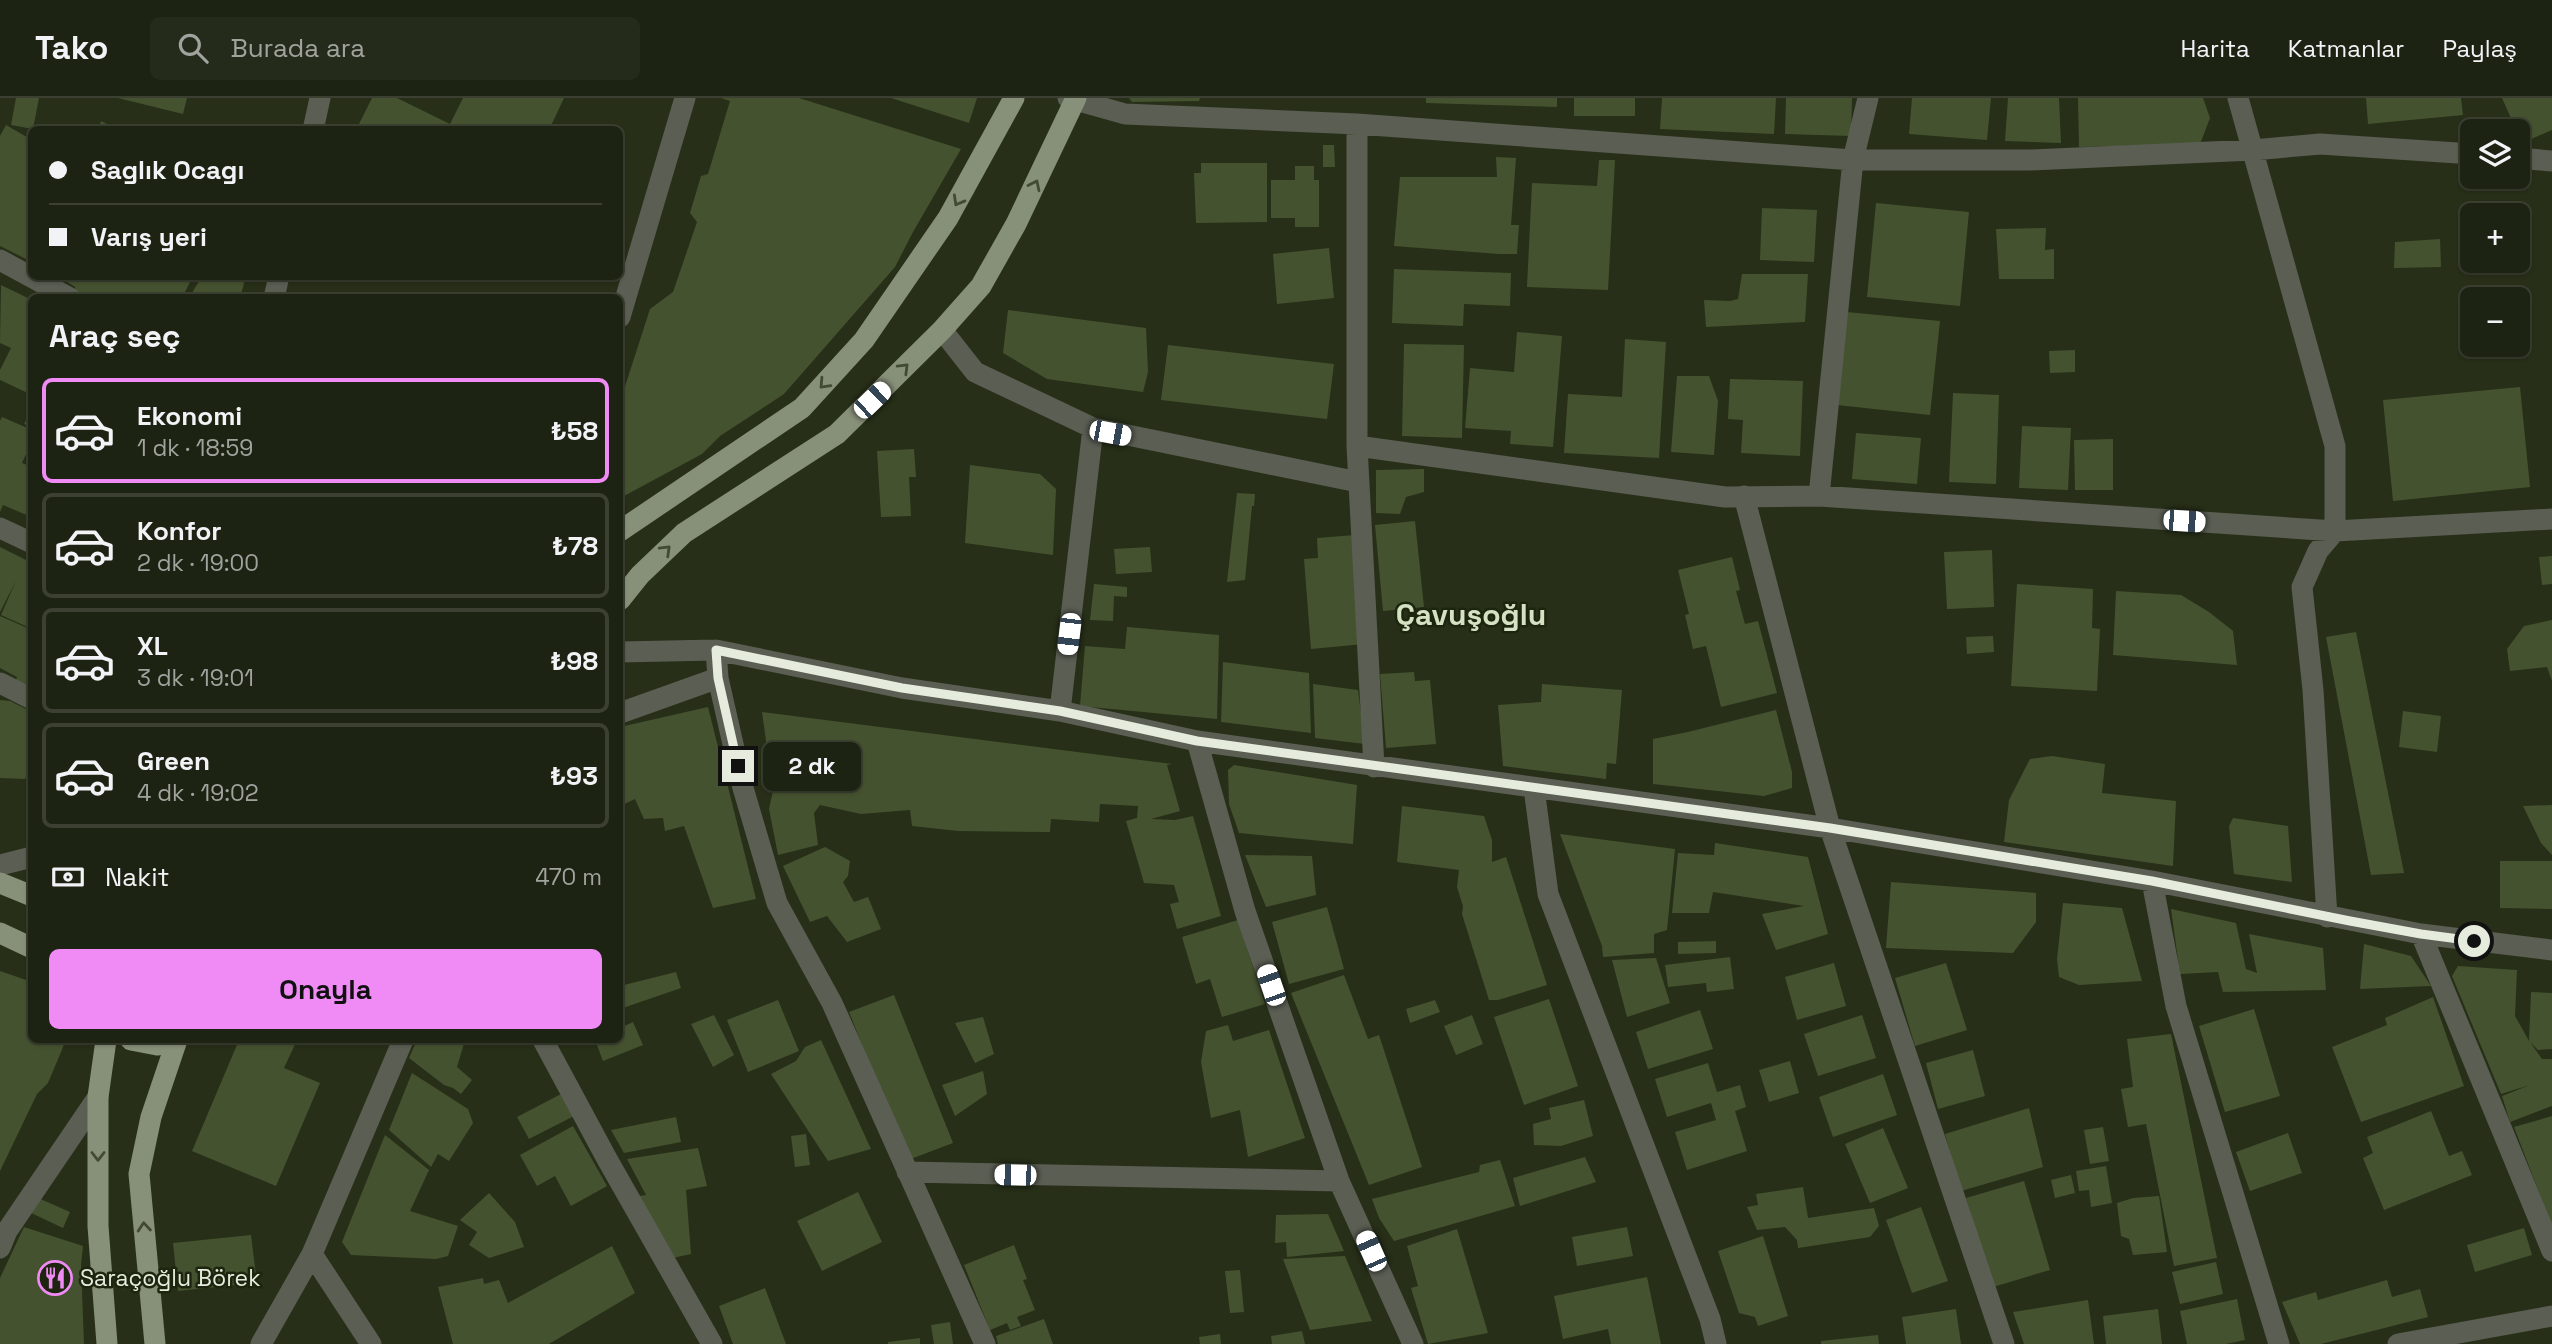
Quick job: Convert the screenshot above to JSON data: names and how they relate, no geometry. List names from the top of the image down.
{
  "districts": ["Çavuşoğlu"],
  "places": {
    "restaurant": ["Saraçoğlu Börek"]
  },
  "page": {
    "header": "Tako",
    "search": "Burada ara",
    "nav": ["Harita", "Katmanlar", "Paylaş"],
    "map_buttons": ["+", "−"],
    "banner": ["Saglık Ocagı", "Varış yeri"],
    "heading": "Araç seç",
    "list": [
      {
        "name": "Ekonomi",
        "note": "1 dk · 18:59",
        "value": "₺58"
      },
      {
        "name": "Konfor",
        "note": "2 dk · 19:00",
        "value": "₺78"
      },
      {
        "name": "XL",
        "note": "3 dk · 19:01",
        "value": "₺98"
      },
      {
        "name": "Green",
        "note": "4 dk · 19:02",
        "value": "₺93"
      }
    ],
    "bubble": "2 dk",
    "pay": ["Nakit", "470 m"],
    "buttons": "Onayla"
  }
}
